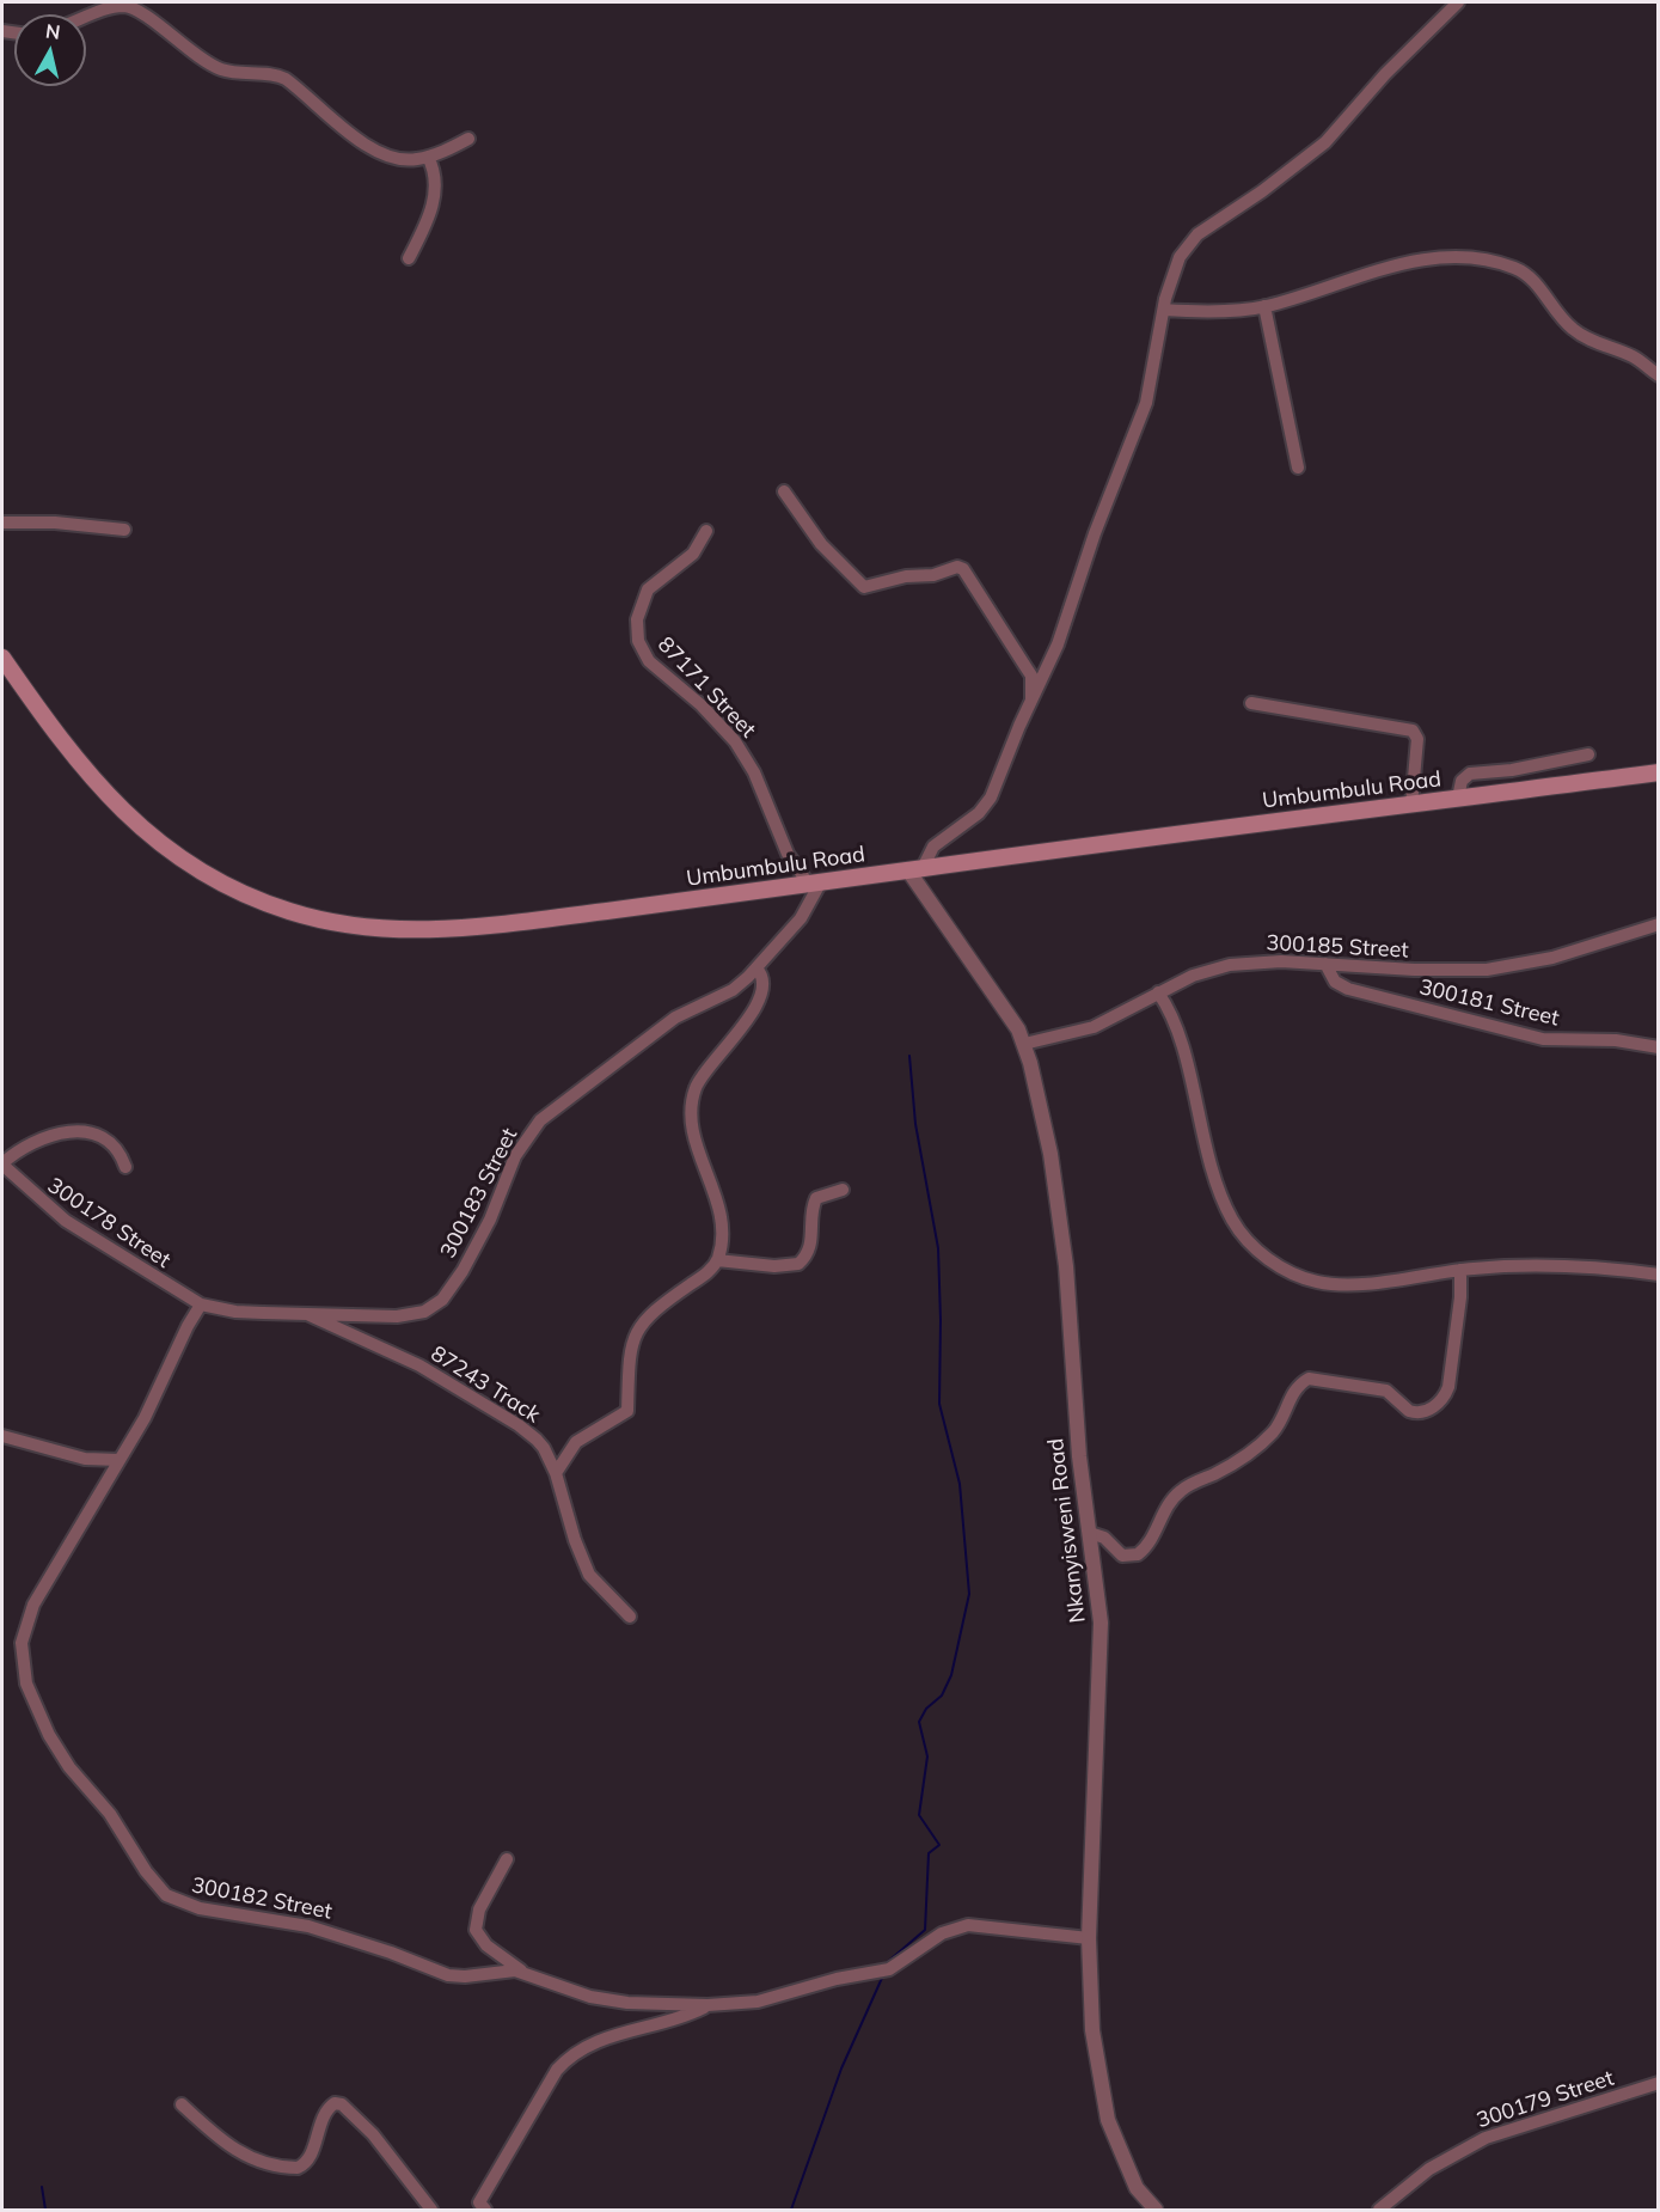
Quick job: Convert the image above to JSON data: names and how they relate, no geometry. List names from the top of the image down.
{
  "streets": {
    "main road": ["Umbumbulu Road"],
    "street": [
      "87171 Street",
      "300185 Street",
      "300181 Street",
      "300183 Street",
      "300178 Street",
      "87243 Track",
      "Nkanyisweni Road",
      "300182 Street",
      "300179 Street"
    ]
  },
  "crossings": [
    ["87171 Street", "Umbumbulu Road"],
    ["Umbumbulu Road", "Nkanyisweni Road"],
    ["300185 Street", "300181 Street"],
    ["300185 Street", "Nkanyisweni Road"],
    ["300183 Street", "300178 Street"],
    ["300183 Street", "87243 Track"],
    ["300183 Street", "300182 Street"],
    ["300178 Street", "300182 Street"],
    ["Nkanyisweni Road", "300182 Street"]
  ],
  "north": "top"
}
